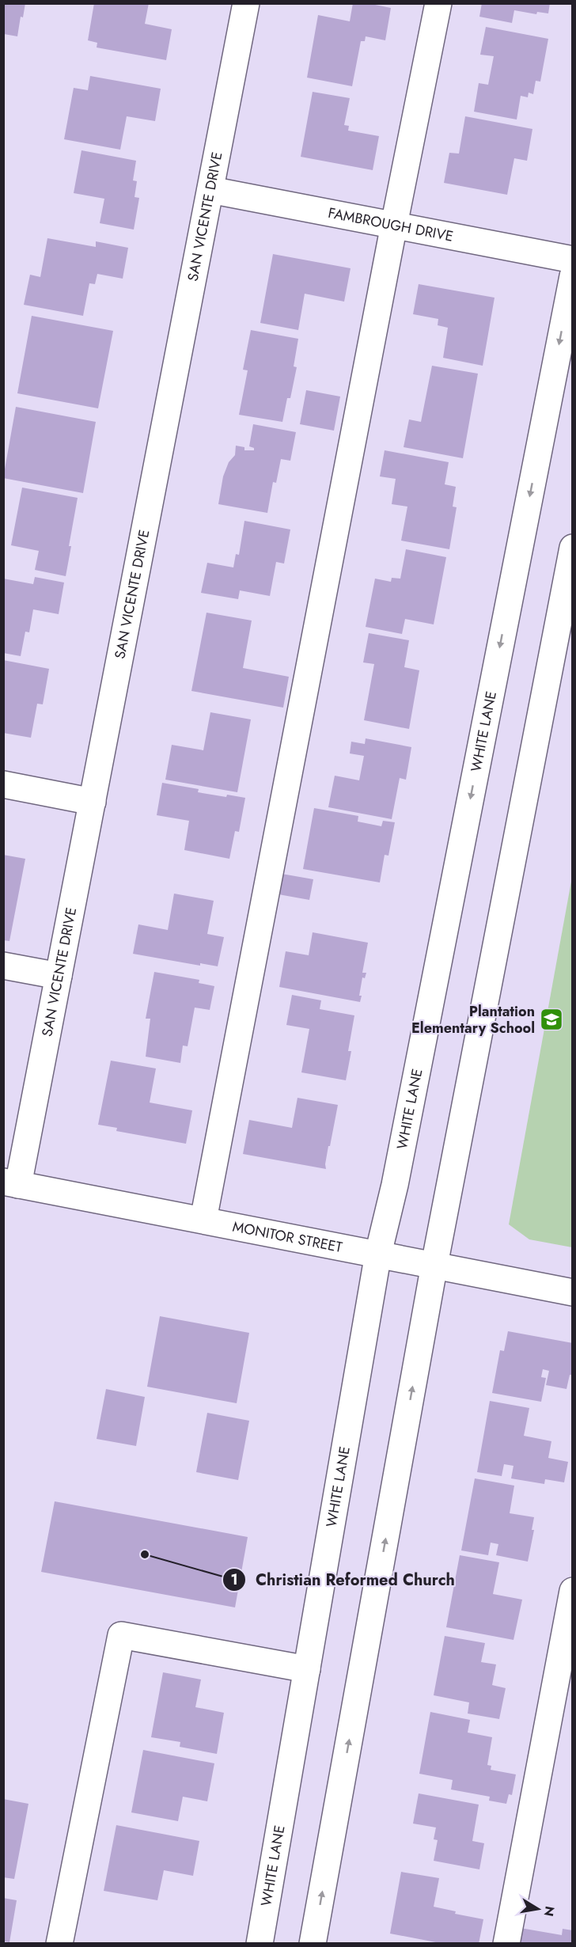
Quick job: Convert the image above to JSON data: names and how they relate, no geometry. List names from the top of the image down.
{
  "streets": {
    "main road": [
      "SAN VICENTE DRIVE",
      "FAMBROUGH DRIVE",
      "WHITE LANE",
      "MONITOR STREET"
    ]
  },
  "crossings": [
    ["SAN VICENTE DRIVE", "FAMBROUGH DRIVE"],
    ["SAN VICENTE DRIVE", "MONITOR STREET"],
    ["WHITE LANE", "MONITOR STREET"]
  ],
  "places": {
    "school or university": ["Plantation Elementary School"],
    "other": ["Christian Reformed Church"]
  },
  "north": "right"
}
